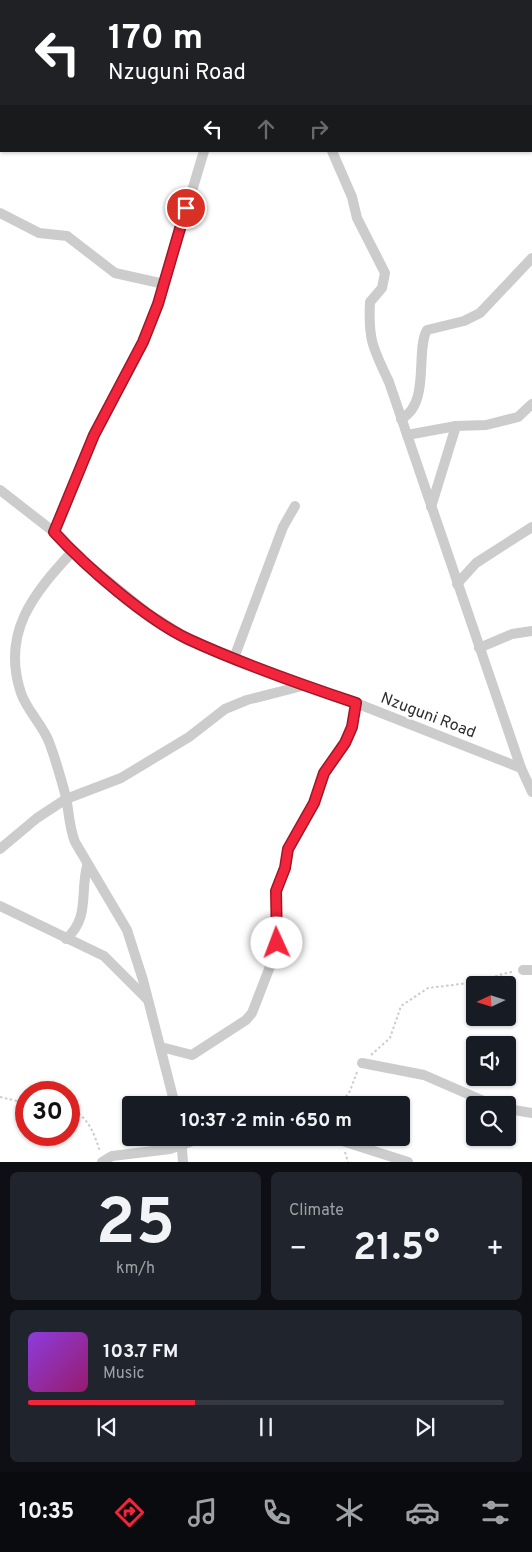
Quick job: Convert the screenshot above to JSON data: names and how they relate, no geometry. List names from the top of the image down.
{
  "streets": {
    "street": ["Nzuguni Road"]
  },
  "north": "left",
  "page": {
    "turn": ["170 m", "Nzuguni Road"],
    "limit": "30",
    "trip": "10:37 · 2 min · 650 m",
    "tile": [
      ["25", "km/h"],
      "Climate"
    ],
    "heat": ["−", "21.5°", "+"],
    "song": ["103.7 FM", "Music"],
    "tabs": "10:35"
  }
}
